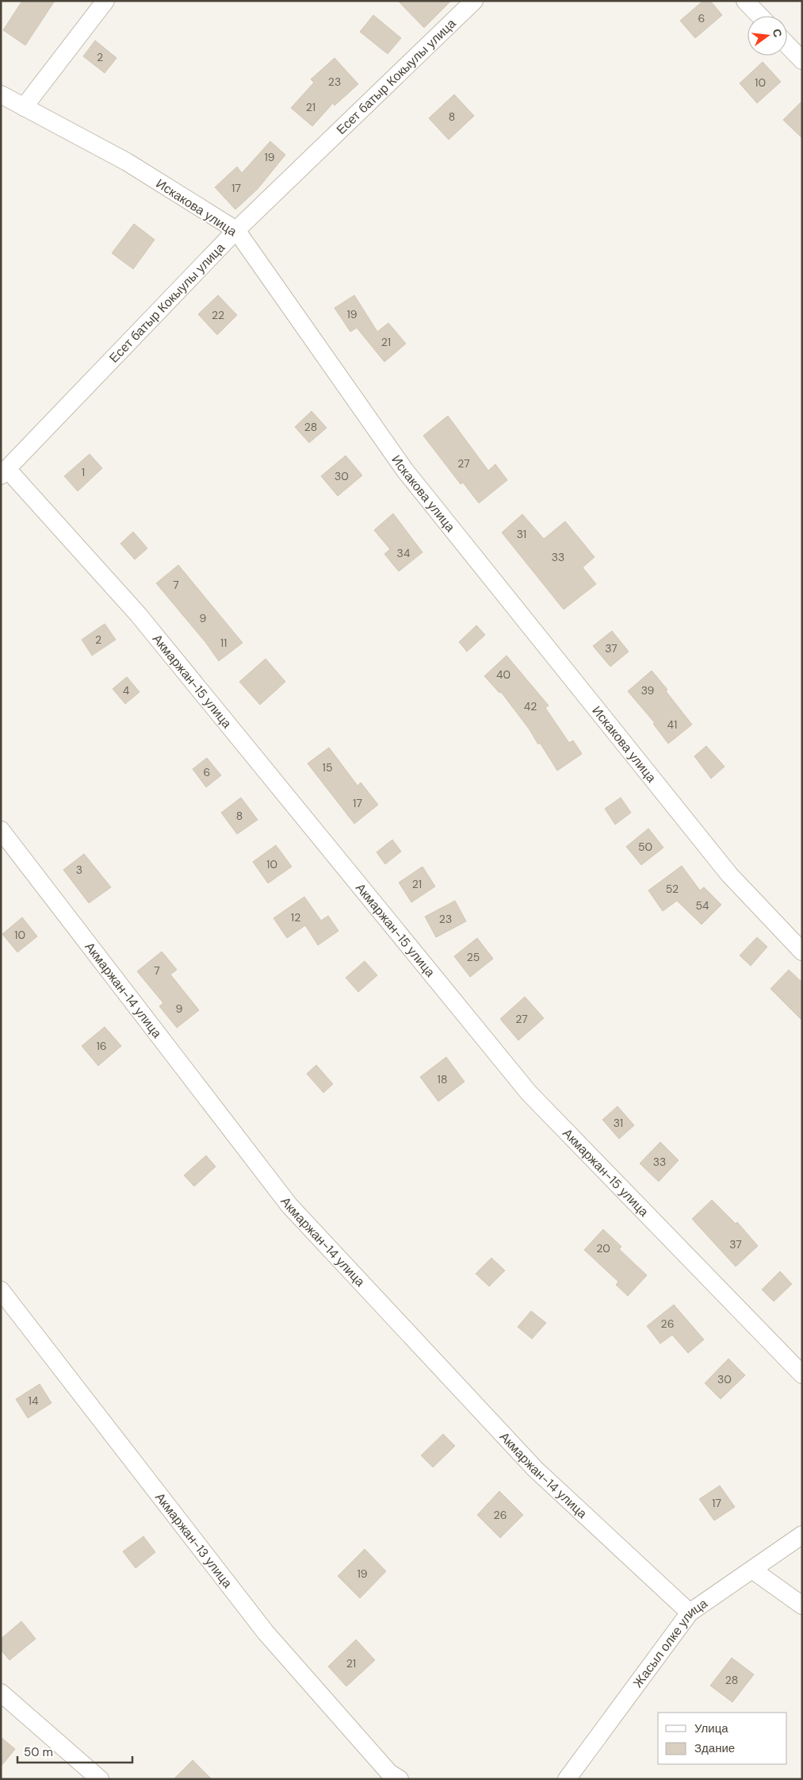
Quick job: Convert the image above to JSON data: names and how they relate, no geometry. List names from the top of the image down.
{
  "streets": {
    "street": [
      "Есет батыр Кокыулы улица",
      "Искакова улица",
      "Акмаржан-15 улица",
      "Акмаржан-14 улица",
      "Акмаржан-13 улица",
      "Жасыл олке улица"
    ]
  },
  "crossings": [
    ["Есет батыр Кокыулы улица", "Искакова улица"],
    ["Есет батыр Кокыулы улица", "Акмаржан-15 улица"],
    ["Акмаржан-14 улица", "Жасыл олке улица"]
  ],
  "house_numbers": [
    "6",
    "2",
    "23",
    "10",
    "21",
    "8",
    "19",
    "17",
    "19",
    "22",
    "21",
    "28",
    "27",
    "1",
    "30",
    "31",
    "34",
    "33",
    "7",
    "9",
    "2",
    "11",
    "37",
    "40",
    "4",
    "39",
    "42",
    "41",
    "15",
    "6",
    "17",
    "8",
    "50",
    "10",
    "3",
    "21",
    "52",
    "54",
    "12",
    "23",
    "10",
    "25",
    "7",
    "9",
    "27",
    "16",
    "18",
    "31",
    "33",
    "37",
    "20",
    "26",
    "30",
    "14",
    "17",
    "26",
    "19",
    "21",
    "28"
  ],
  "legend": ["Улица", "Здание"],
  "scale_bar": "50 m",
  "north": "right"
}
